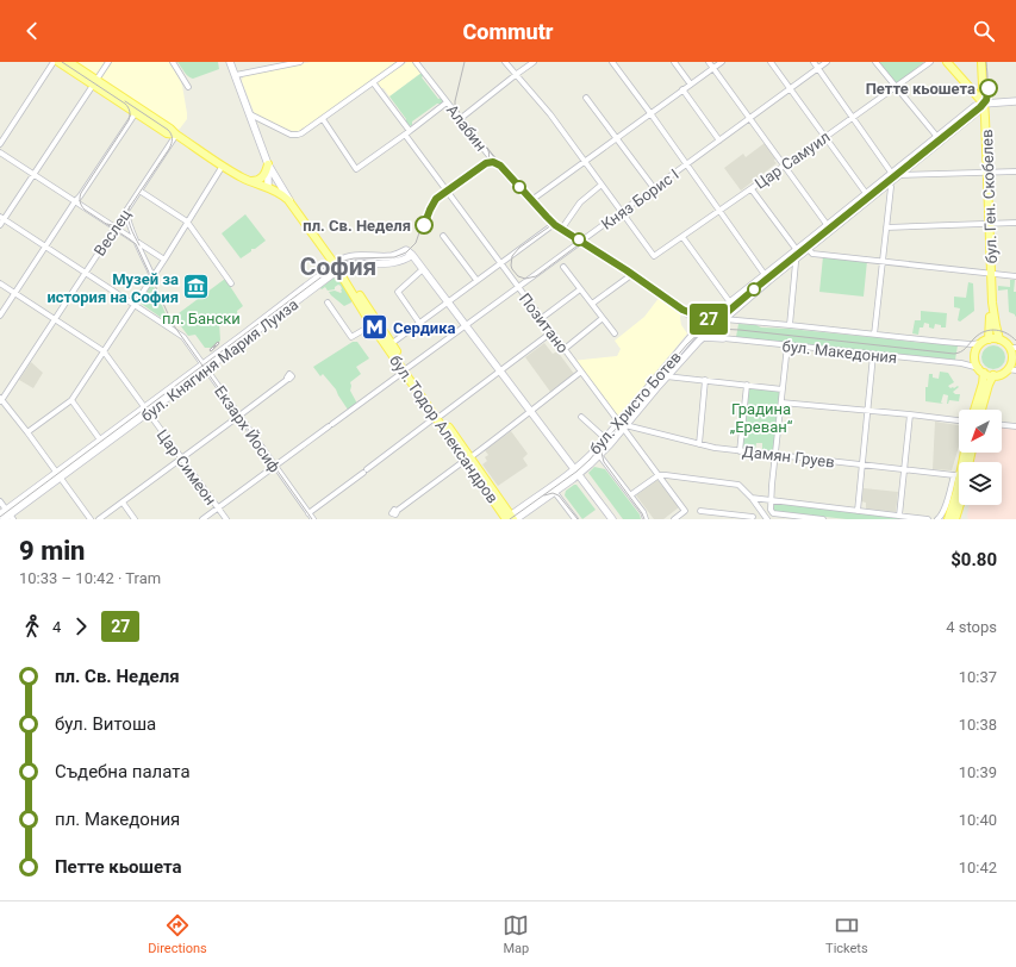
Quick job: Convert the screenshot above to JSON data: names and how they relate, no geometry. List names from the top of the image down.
{
  "streets": {
    "main road": [
      "бул. Ген. Скобелев",
      "бул. Княгиня Мария Луиза",
      "бул. Христо Ботев",
      "бул. Тодор Александров"
    ],
    "street": [
      "Алабин",
      "Цар Самуил",
      "Княз Борис I",
      "Веслец",
      "Позитано",
      "бул. Македония",
      "Екзарх Йосиф",
      "Дамян Груев",
      "Цар Симеон"
    ]
  },
  "crossings": [
    ["Алабин", "Княз Борис I"],
    ["Алабин", "бул. Македония"],
    ["Алабин", "бул. Христо Ботев"],
    ["Цар Самуил", "Княз Борис I"],
    ["бул. Ген. Скобелев", "бул. Македония"],
    ["бул. Ген. Скобелев", "бул. Христо Ботев"],
    ["Княз Борис I", "Позитано"],
    ["Княз Борис I", "Екзарх Йосиф"],
    ["Княз Борис I", "бул. Тодор Александров"],
    ["Княз Борис I", "Цар Симеон"],
    ["Веслец", "Екзарх Йосиф"],
    ["Веслец", "Цар Симеон"],
    ["Позитано", "бул. Христо Ботев"],
    ["Позитано", "Дамян Груев"],
    ["бул. Македония", "бул. Христо Ботев"],
    ["бул. Княгиня Мария Луиза", "Екзарх Йосиф"],
    ["бул. Княгиня Мария Луиза", "бул. Тодор Александров"],
    ["бул. Княгиня Мария Луиза", "Цар Симеон"],
    ["бул. Христо Ботев", "бул. Тодор Александров"],
    ["бул. Христо Ботев", "Дамян Груев"]
  ],
  "districts": ["София"],
  "parks": ["пл. Бански", "Градина „Ереван“"],
  "places": {
    "other": ["Петте кьошета", "пл. Св. Неделя"],
    "museum": ["Музей за история на София"],
    "metro station": ["Сердика"]
  },
  "lines": ["tram line 27"],
  "north": "bottom left",
  "page": {
    "header": "Commutr",
    "on_map": "27",
    "heading": ["9 min", "10:33 – 10:42 · Tram", "$0.80"],
    "legs": ["4", "27", "4 stops"],
    "list": [
      {
        "name": "пл. Св. Неделя",
        "value": "10:37"
      },
      {
        "name": "бул. Витоша",
        "value": "10:38"
      },
      {
        "name": "Съдебна палата",
        "value": "10:39"
      },
      {
        "name": "пл. Македония",
        "value": "10:40"
      },
      {
        "name": "Петте кьошета",
        "value": "10:42"
      }
    ],
    "tabs": ["Directions", "Map", "Tickets"]
  }
}
